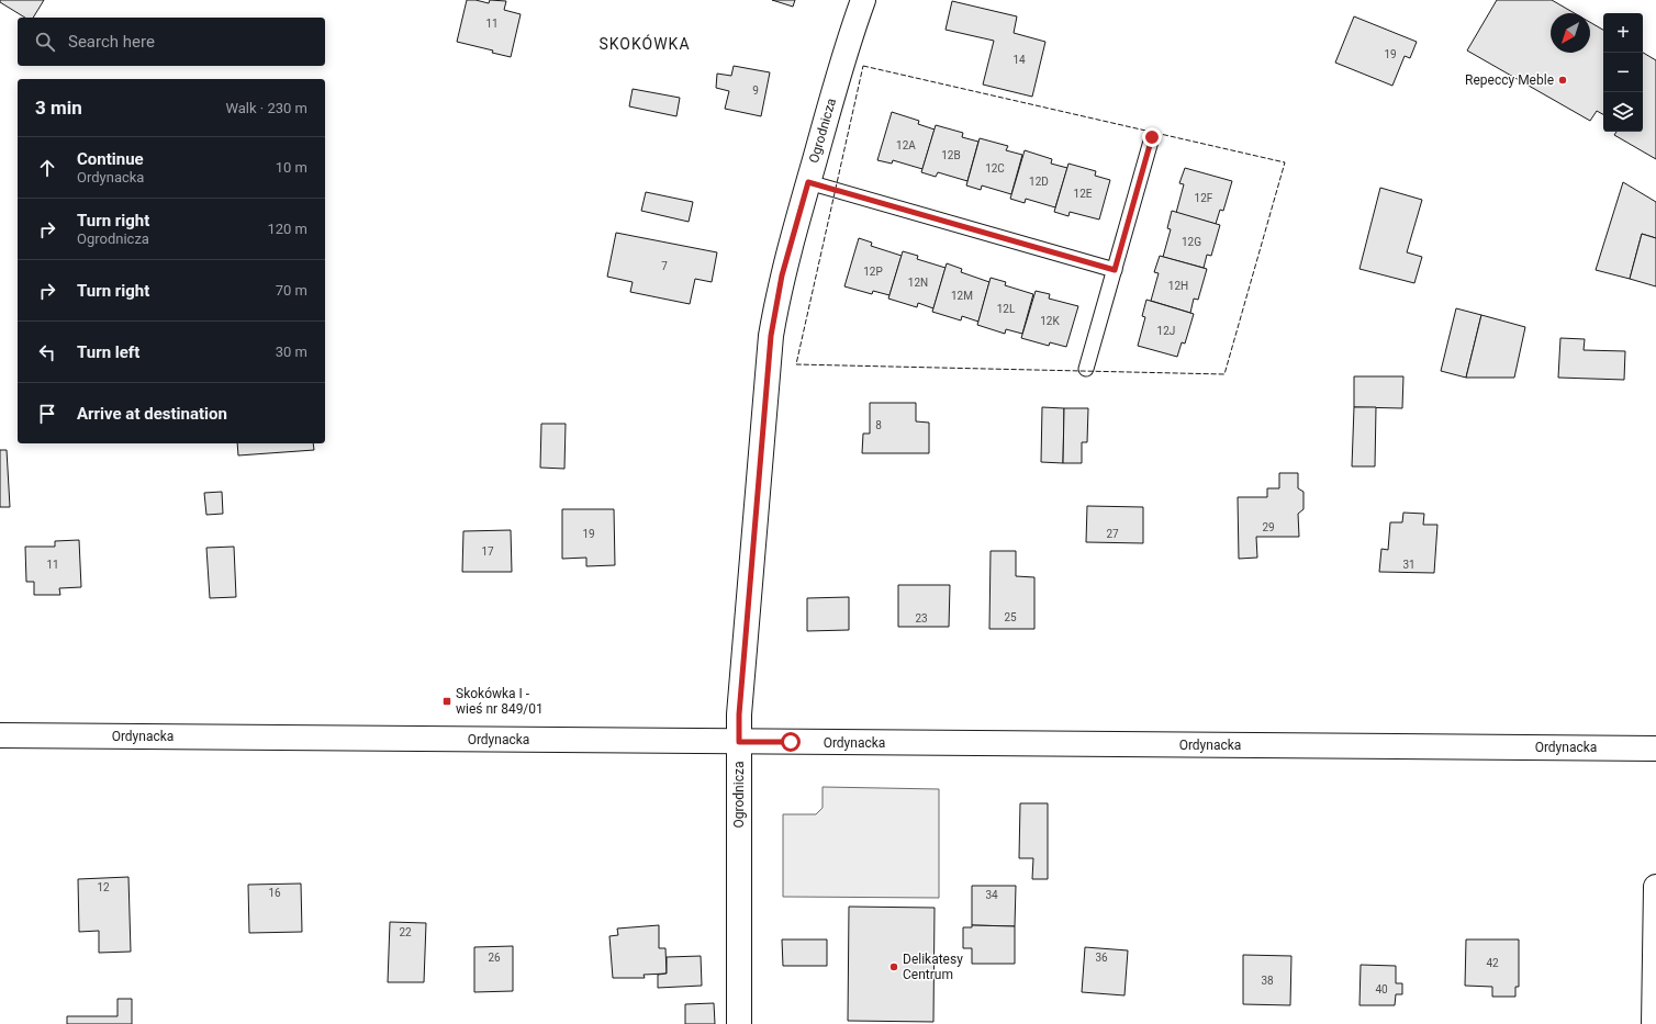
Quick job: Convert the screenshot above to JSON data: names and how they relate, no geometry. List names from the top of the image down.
{
  "streets": {
    "main road": ["Ogrodnicza", "Ordynacka"]
  },
  "crossings": [
    ["Ogrodnicza", "Ordynacka"]
  ],
  "districts": ["SKOKÓWKA"],
  "places": {
    "other": ["Repeccy Meble", "Delikatesy Centrum"],
    "transit": ["Skokówka I - wieś nr 849/01"]
  },
  "house_numbers": [
    "11",
    "19",
    "14",
    "9",
    "12A",
    "12B",
    "12C",
    "12D",
    "12E",
    "12F",
    "12G",
    "7",
    "12P",
    "12N",
    "12H",
    "12M",
    "12L",
    "12K",
    "12J",
    "8",
    "29",
    "19",
    "27",
    "17",
    "11",
    "31",
    "25",
    "23",
    "12",
    "16",
    "34",
    "22",
    "26",
    "36",
    "42",
    "38",
    "40"
  ],
  "north": "bottom left",
  "page": {
    "map_buttons": ["+", "−"],
    "search": "Search here",
    "heading": ["3 min", "Walk · 230 m"],
    "list": [
      ["Continue", "Ordynacka", "10 m"],
      ["Turn right", "Ogrodnicza", "120 m"],
      ["Turn right", "70 m"],
      ["Turn left", "30 m"],
      "Arrive at destination"
    ]
  }
}
